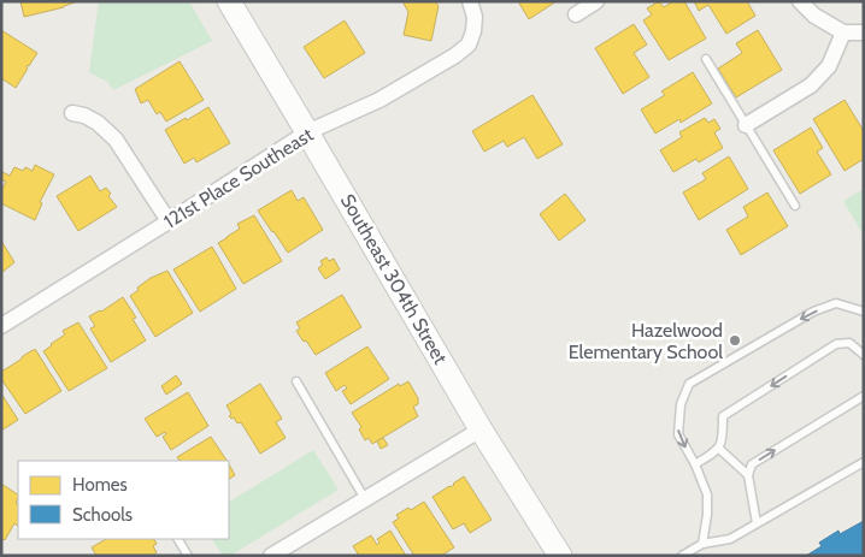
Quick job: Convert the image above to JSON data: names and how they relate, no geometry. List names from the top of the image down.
{
  "streets": {
    "street": ["121st Place Southeast", "Southeast 304th Street"]
  },
  "crossings": [
    ["121st Place Southeast", "Southeast 304th Street"]
  ],
  "places": ["Hazelwood Elementary School"],
  "legend": ["Homes", "Schools"]
}
